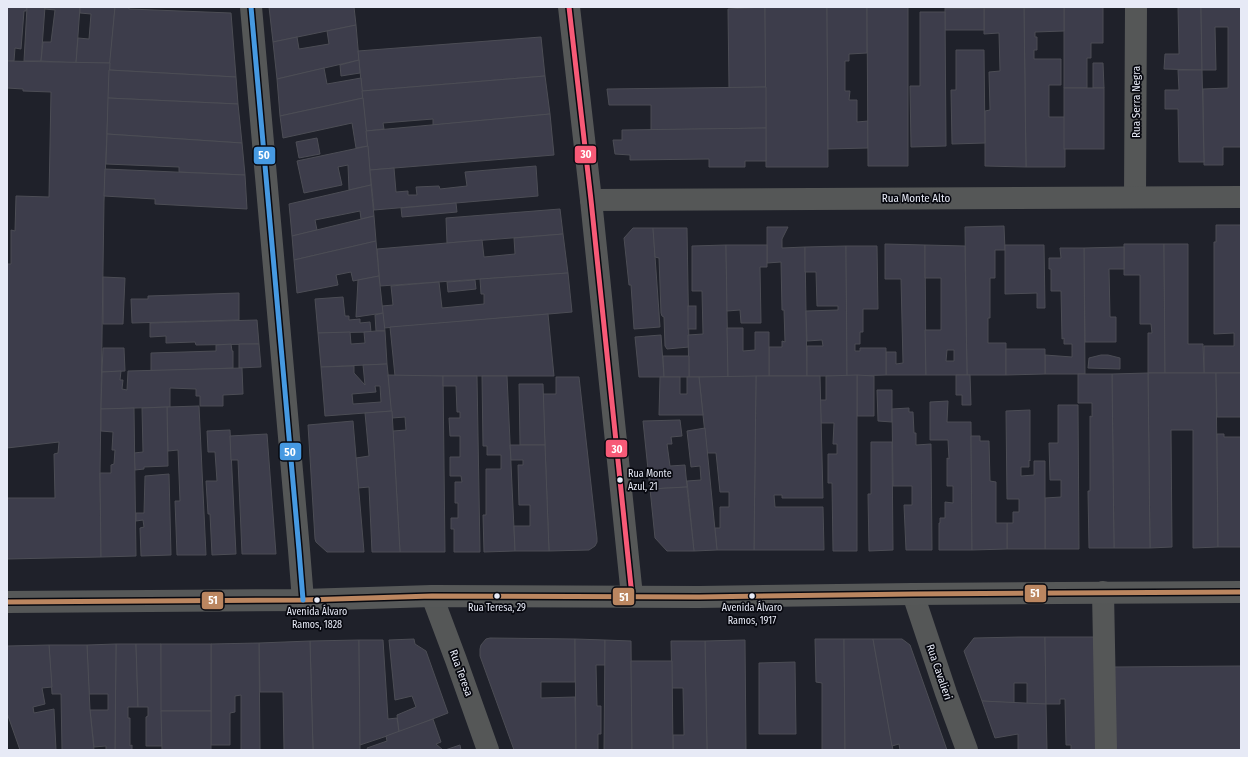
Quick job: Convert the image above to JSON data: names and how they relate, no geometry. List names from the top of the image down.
{
  "streets": {
    "street": [
      "Rua Serra Negra",
      "Rua Monte Alto",
      "Rua Cavalieri",
      "Rua Teresa"
    ]
  },
  "crossings": [
    ["Rua Serra Negra", "Rua Monte Alto"]
  ],
  "places": [
    "Rua Monte Azul, 21",
    "Rua Teresa, 29",
    "Avenida Álvaro Ramos, 1917",
    "Avenida Álvaro Ramos, 1828"
  ],
  "lines": ["transit line 30", "transit line 50", "transit line 51"]
}
